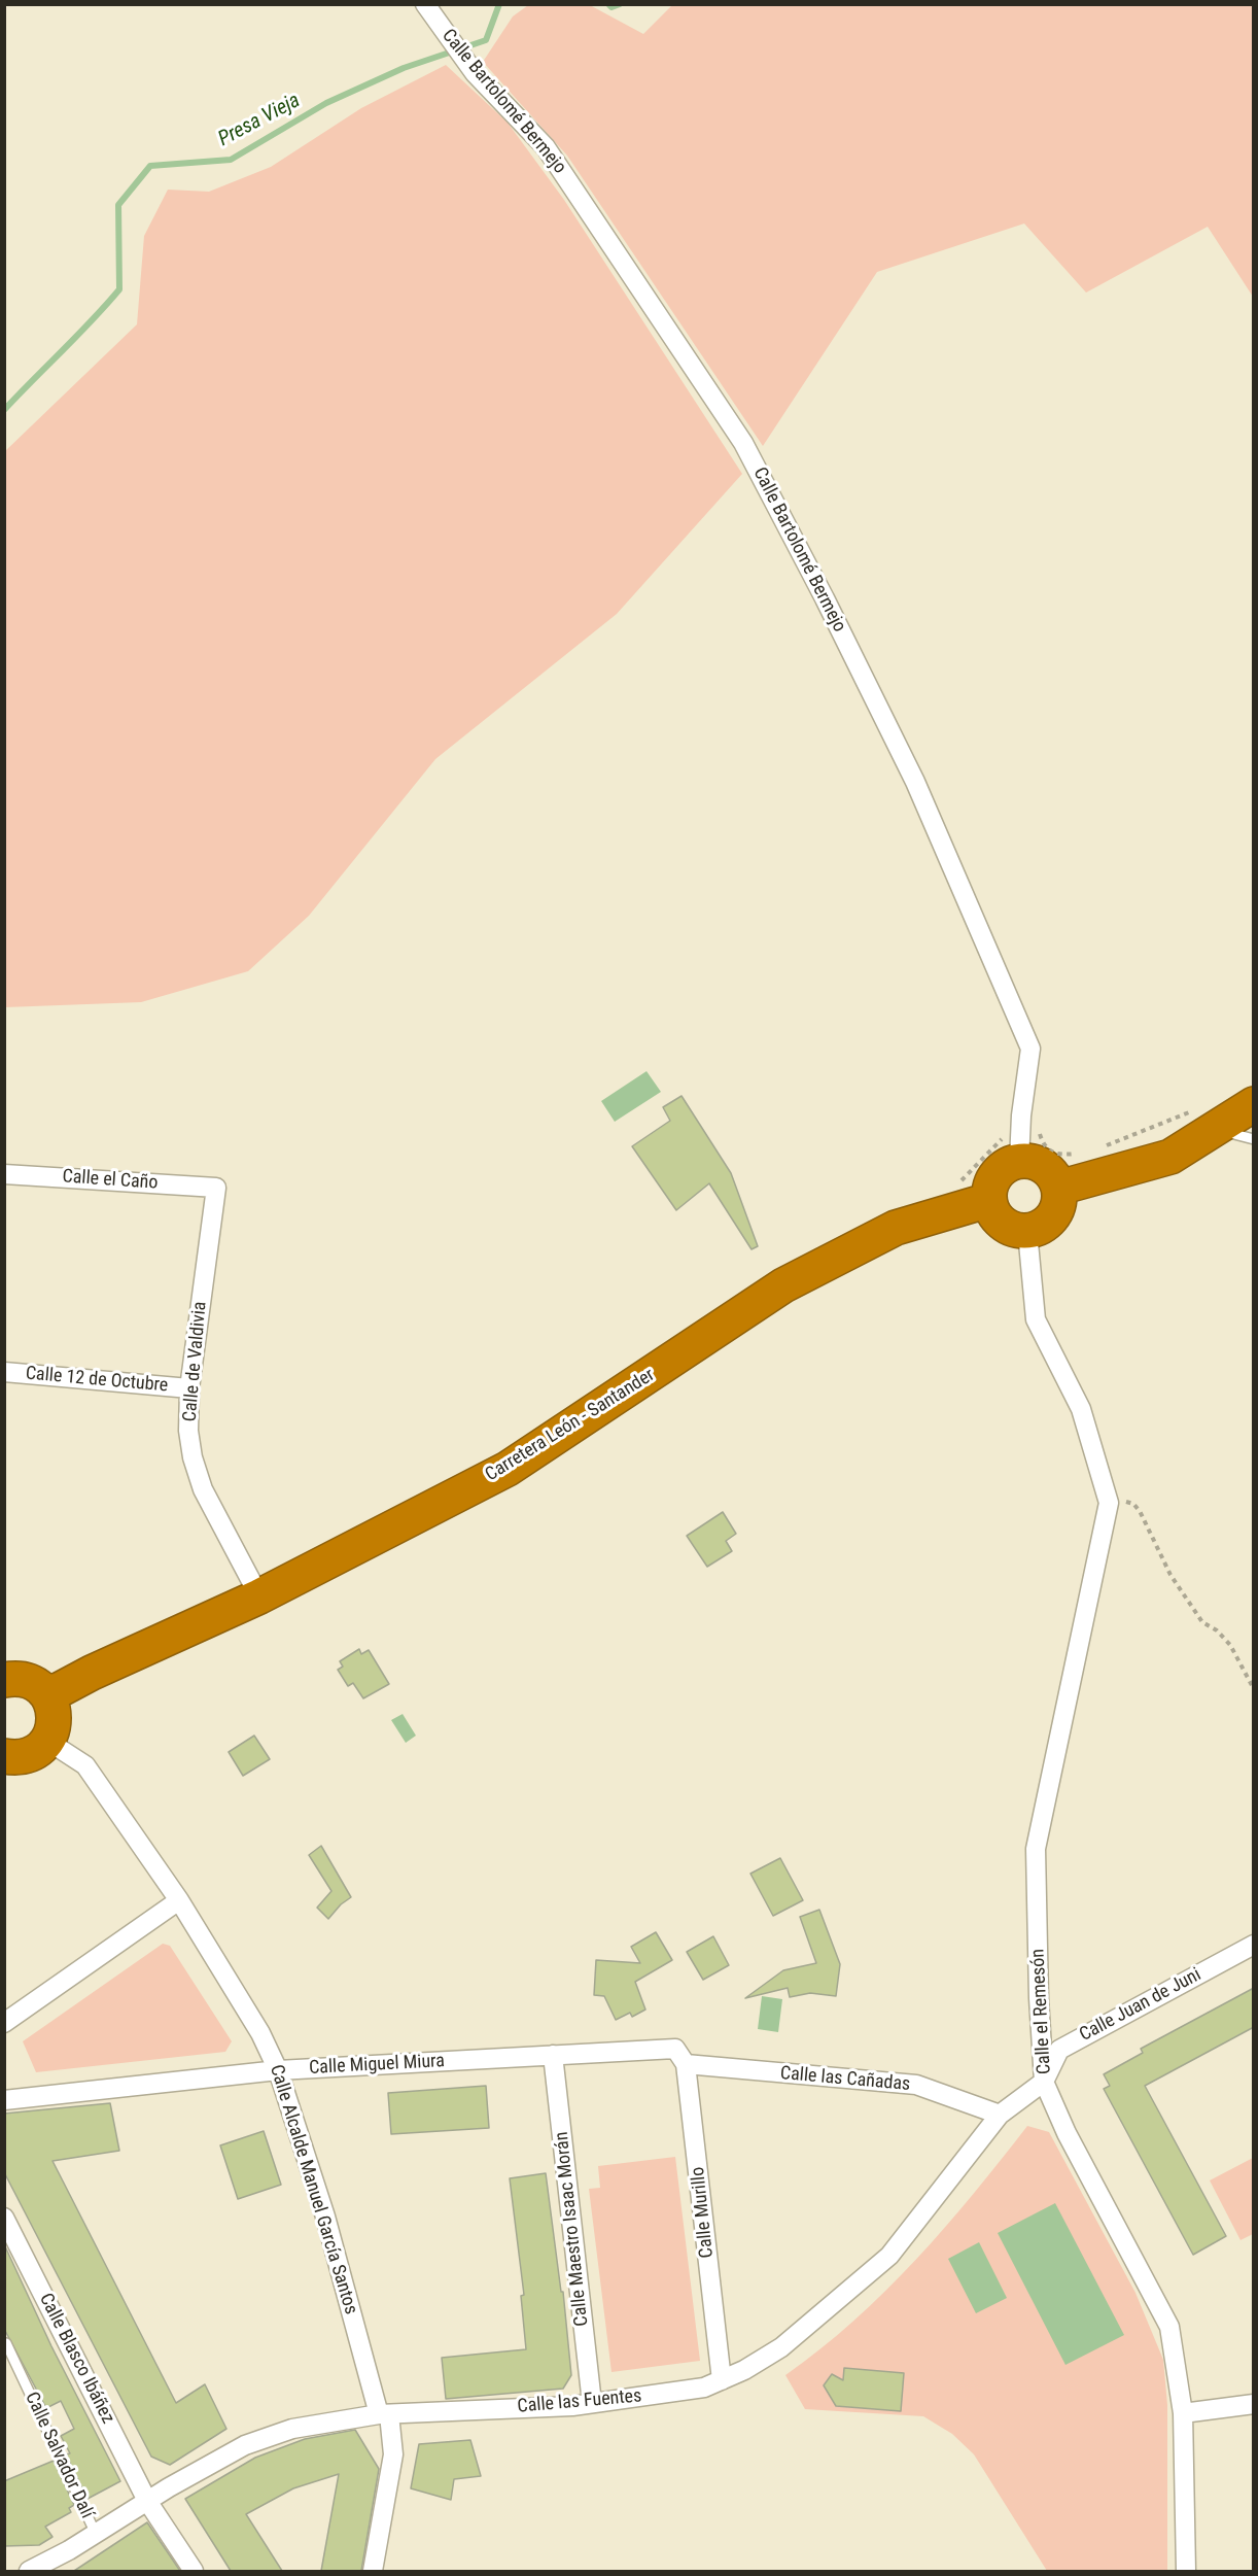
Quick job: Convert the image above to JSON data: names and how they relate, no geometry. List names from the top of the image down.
{
  "streets": {
    "highway": ["Carretera León - Santander"],
    "street": [
      "Calle Bartolomé Bermejo",
      "Calle el Caño",
      "Calle de Valdivia",
      "Calle 12 de Octubre",
      "Calle Juan de Juni",
      "Calle el Remesón",
      "Calle Miguel Miura",
      "Calle las Cañadas",
      "Calle Alcalde Manuel García Santos",
      "Calle Murillo",
      "Calle Maestro Isaac Morán",
      "Calle Blasco Ibáñez",
      "Calle las Fuentes"
    ],
    "lane": ["Calle Salvador Dalí"]
  },
  "crossings": [
    ["Calle Bartolomé Bermejo", "Carretera León - Santander"],
    ["Calle el Caño", "Calle de Valdivia"],
    ["Calle de Valdivia", "Calle 12 de Octubre"],
    ["Calle de Valdivia", "Carretera León - Santander"],
    ["Calle Juan de Juni", "Calle el Remesón"],
    ["Calle Juan de Juni", "Calle las Fuentes"],
    ["Calle el Remesón", "Calle las Fuentes"],
    ["Calle Miguel Miura", "Calle las Cañadas"],
    ["Calle Miguel Miura", "Calle Alcalde Manuel García Santos"],
    ["Calle Miguel Miura", "Calle Murillo"],
    ["Calle Miguel Miura", "Calle Maestro Isaac Morán"],
    ["Calle las Cañadas", "Calle Murillo"],
    ["Calle las Cañadas", "Calle las Fuentes"],
    ["Calle Alcalde Manuel García Santos", "Calle las Fuentes"],
    ["Calle Murillo", "Calle las Fuentes"],
    ["Calle Maestro Isaac Morán", "Calle las Fuentes"],
    ["Calle Blasco Ibáñez", "Calle las Fuentes"],
    ["Calle las Fuentes", "Calle Salvador Dalí"]
  ],
  "water": ["Presa Vieja"]
}
